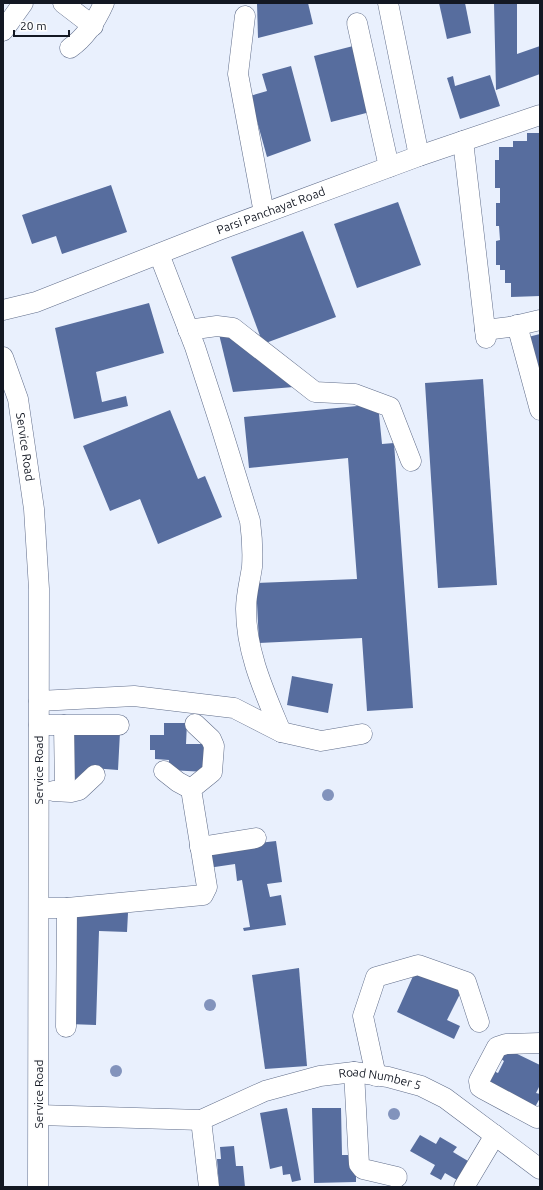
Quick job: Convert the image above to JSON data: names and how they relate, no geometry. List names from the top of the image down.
{
  "streets": {
    "street": ["Parsi Panchayat Road", "Service Road", "Road Number 5"]
  },
  "crossings": [
    ["Service Road", "Road Number 5"]
  ],
  "scale_bar": "20 m"
}
